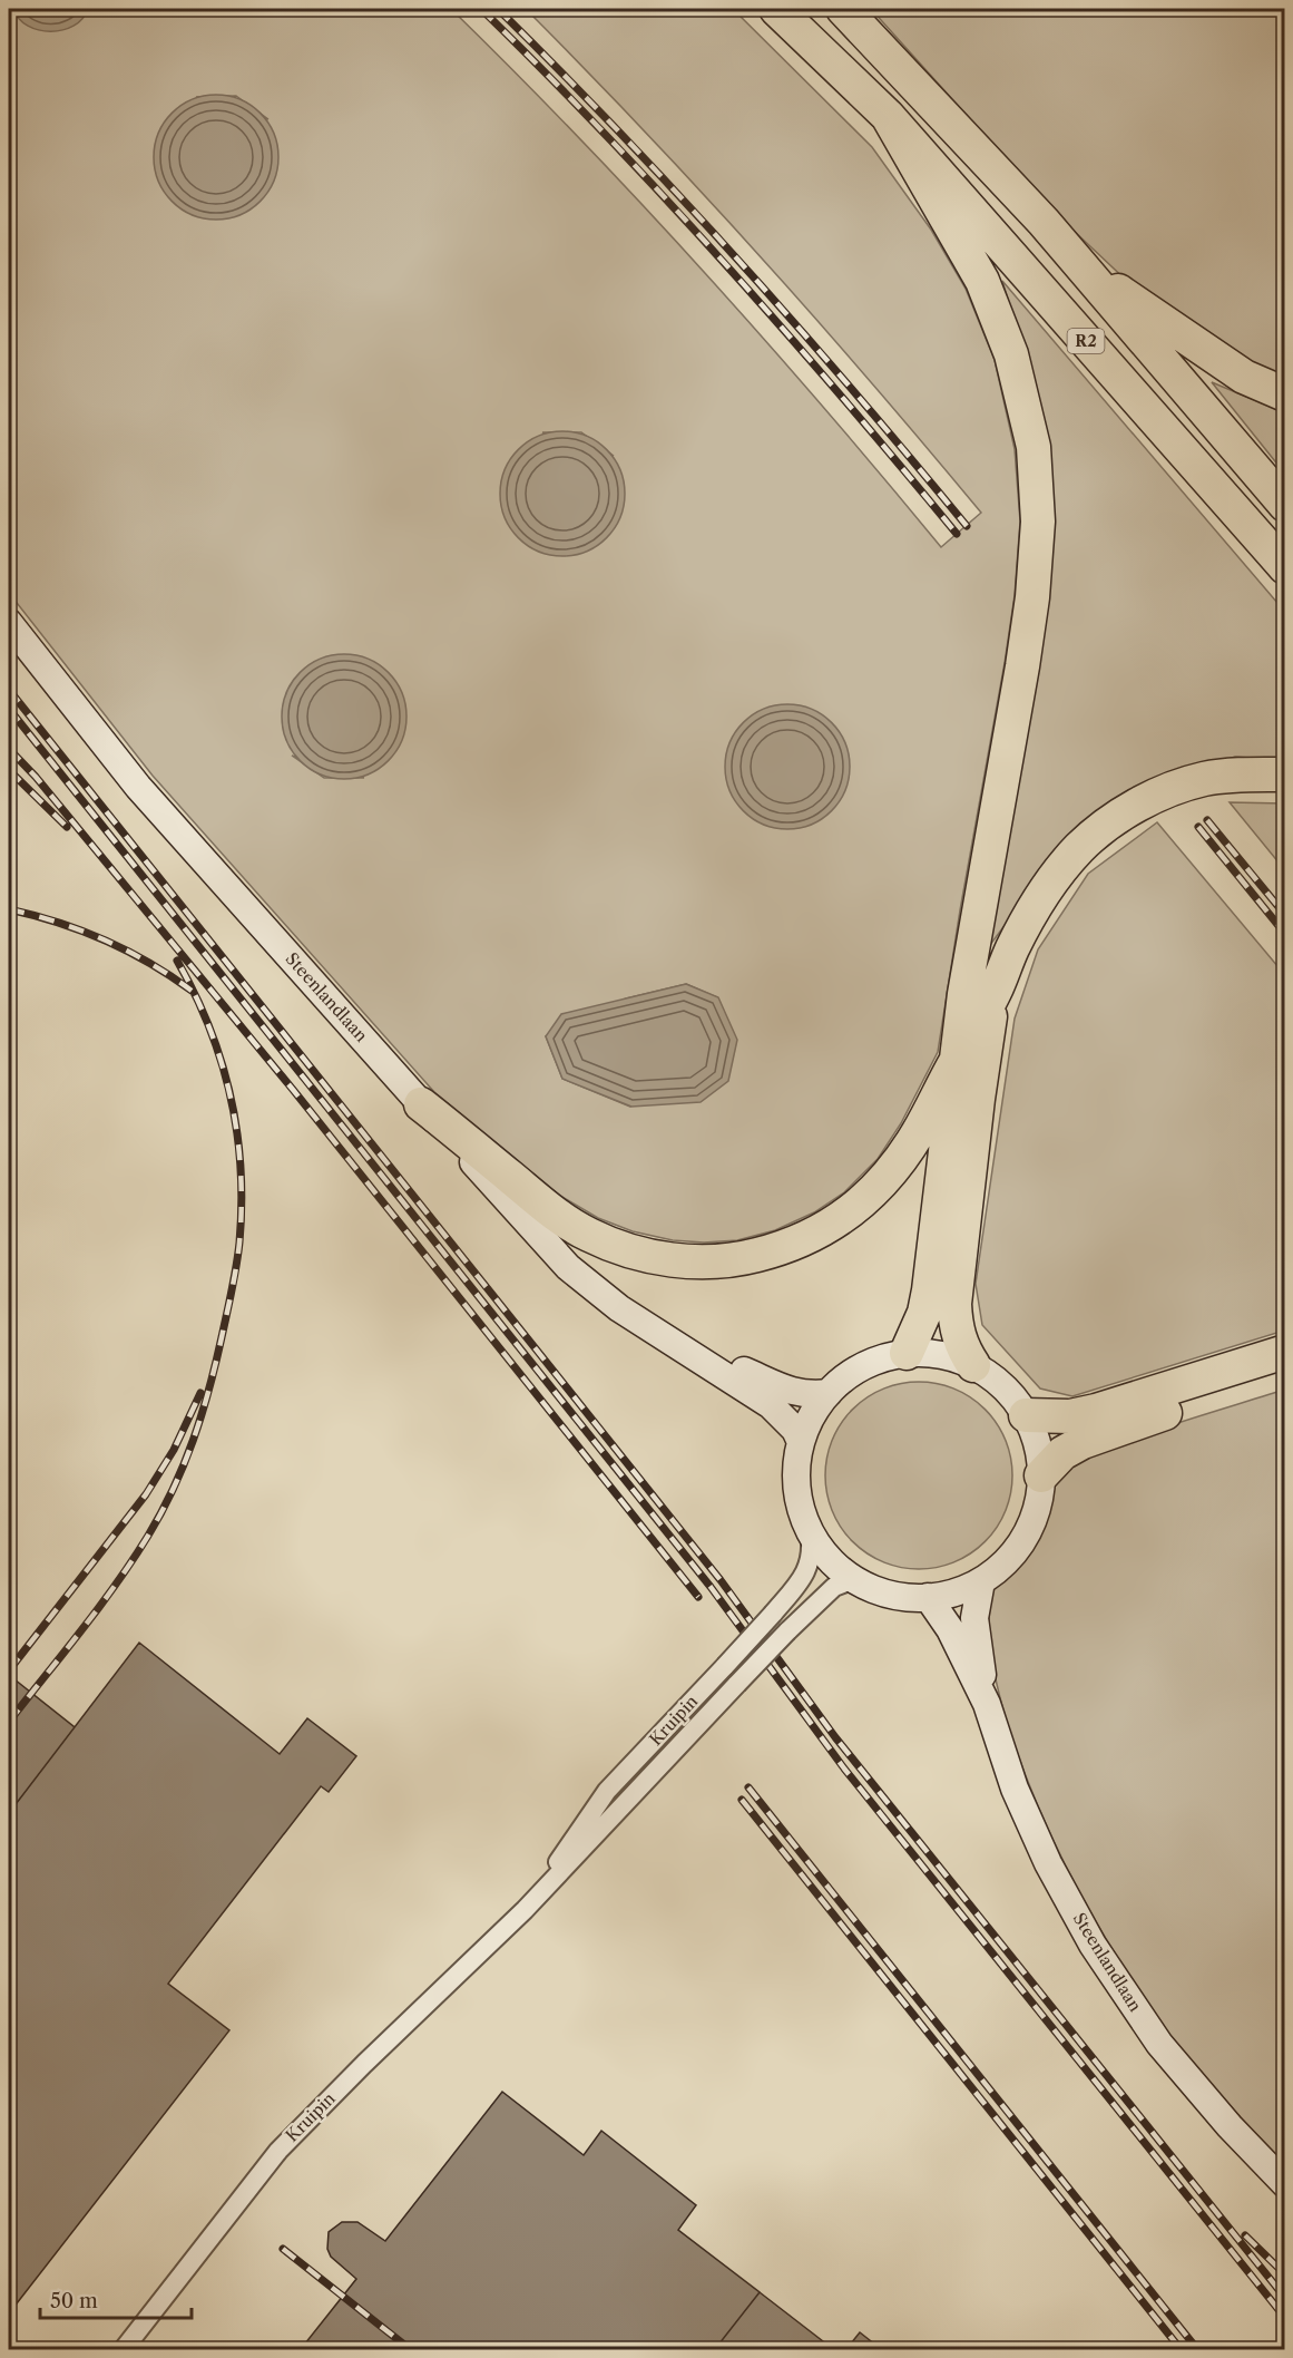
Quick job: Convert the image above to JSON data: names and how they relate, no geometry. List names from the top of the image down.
{
  "streets": {
    "highway": ["R2"],
    "main road": ["Steenlandlaan"],
    "street": ["Kruipin"]
  },
  "scale_bar": "50 m"
}
